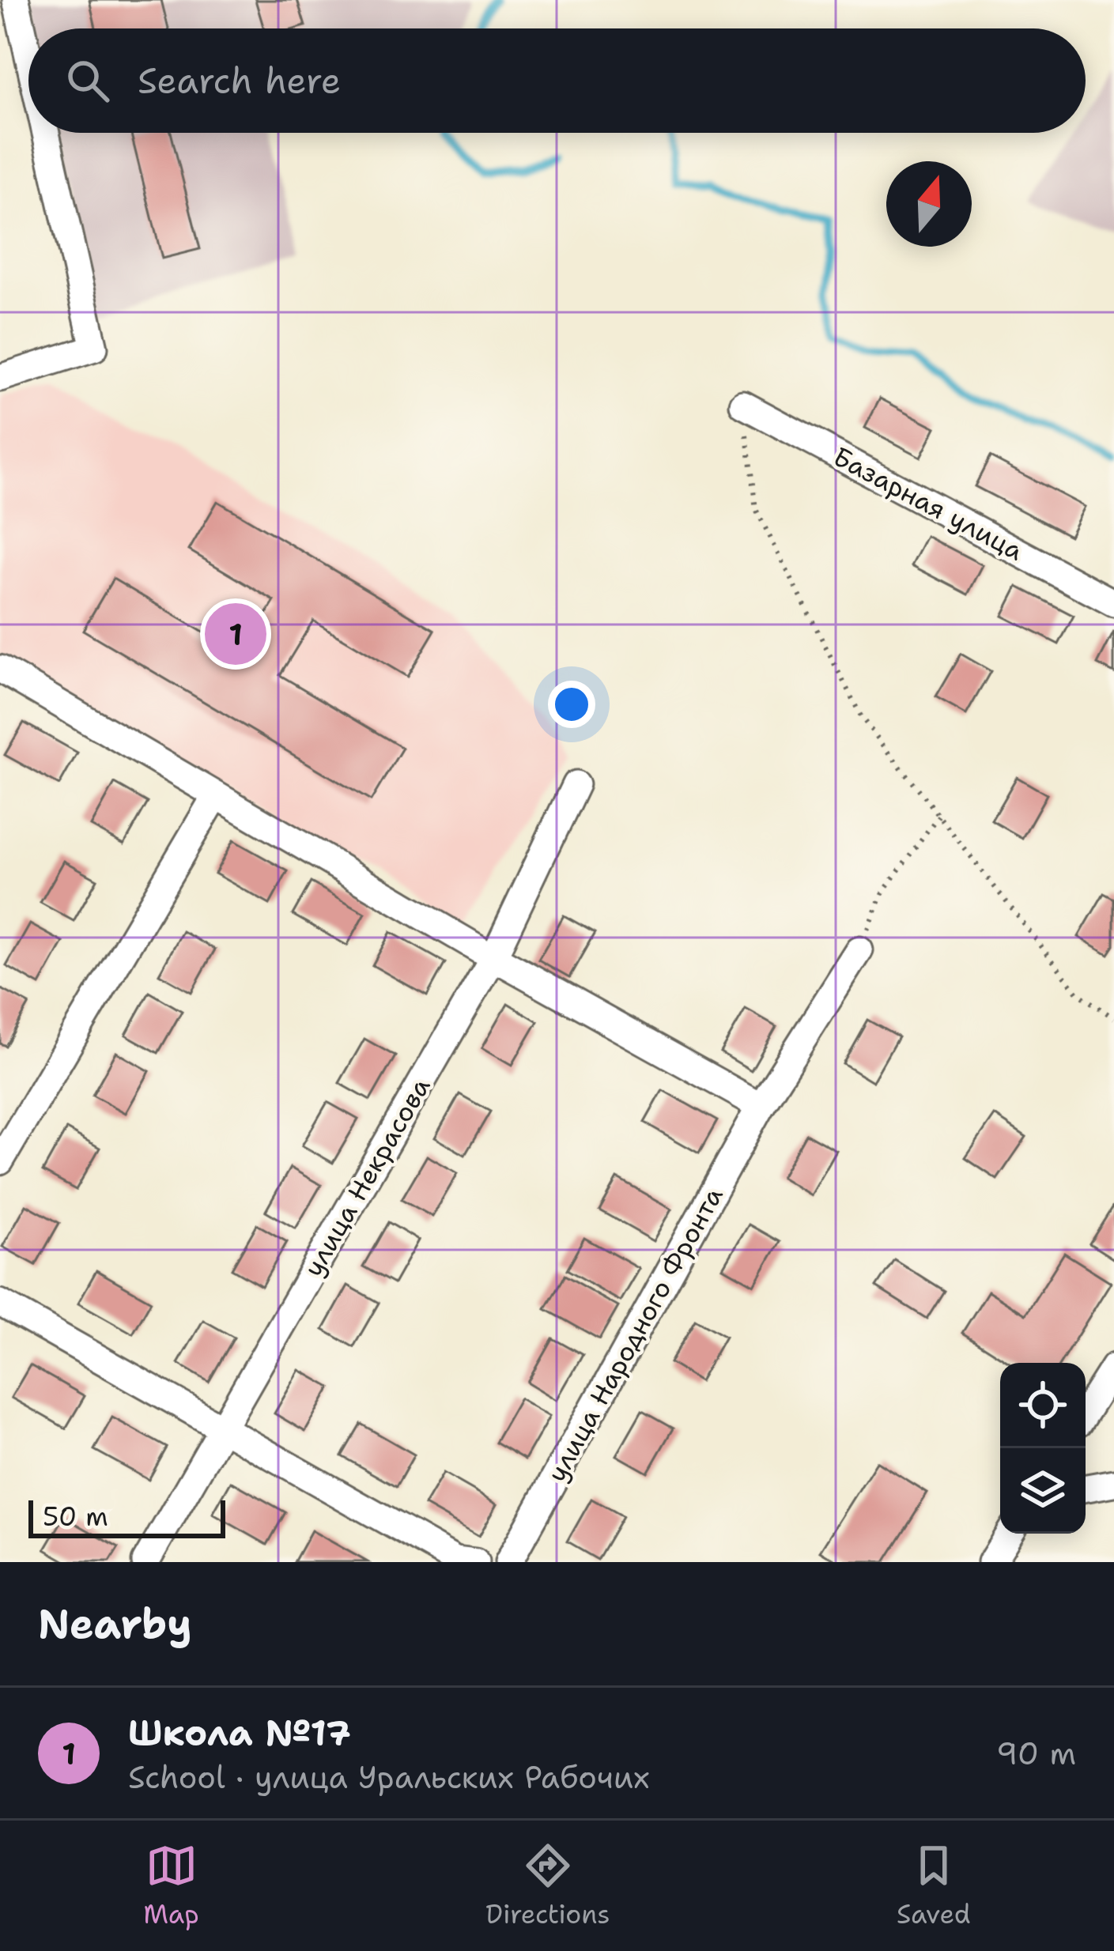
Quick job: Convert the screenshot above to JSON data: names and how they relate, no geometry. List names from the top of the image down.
{
  "streets": {
    "street": ["Базарная улица", "улица Некрасова", "улица Народного Фронта"]
  },
  "scale_bar": "50 m",
  "north": "top",
  "page": {
    "search": "Search here",
    "pins": "1",
    "scale": "50 m",
    "heading": "Nearby",
    "list": [
      {
        "mark": "1",
        "name": "Школа №17",
        "note": "School · улица Уральских Рабочих",
        "value": "90 m"
      }
    ],
    "nav": ["Map", "Directions", "Saved"]
  }
}
